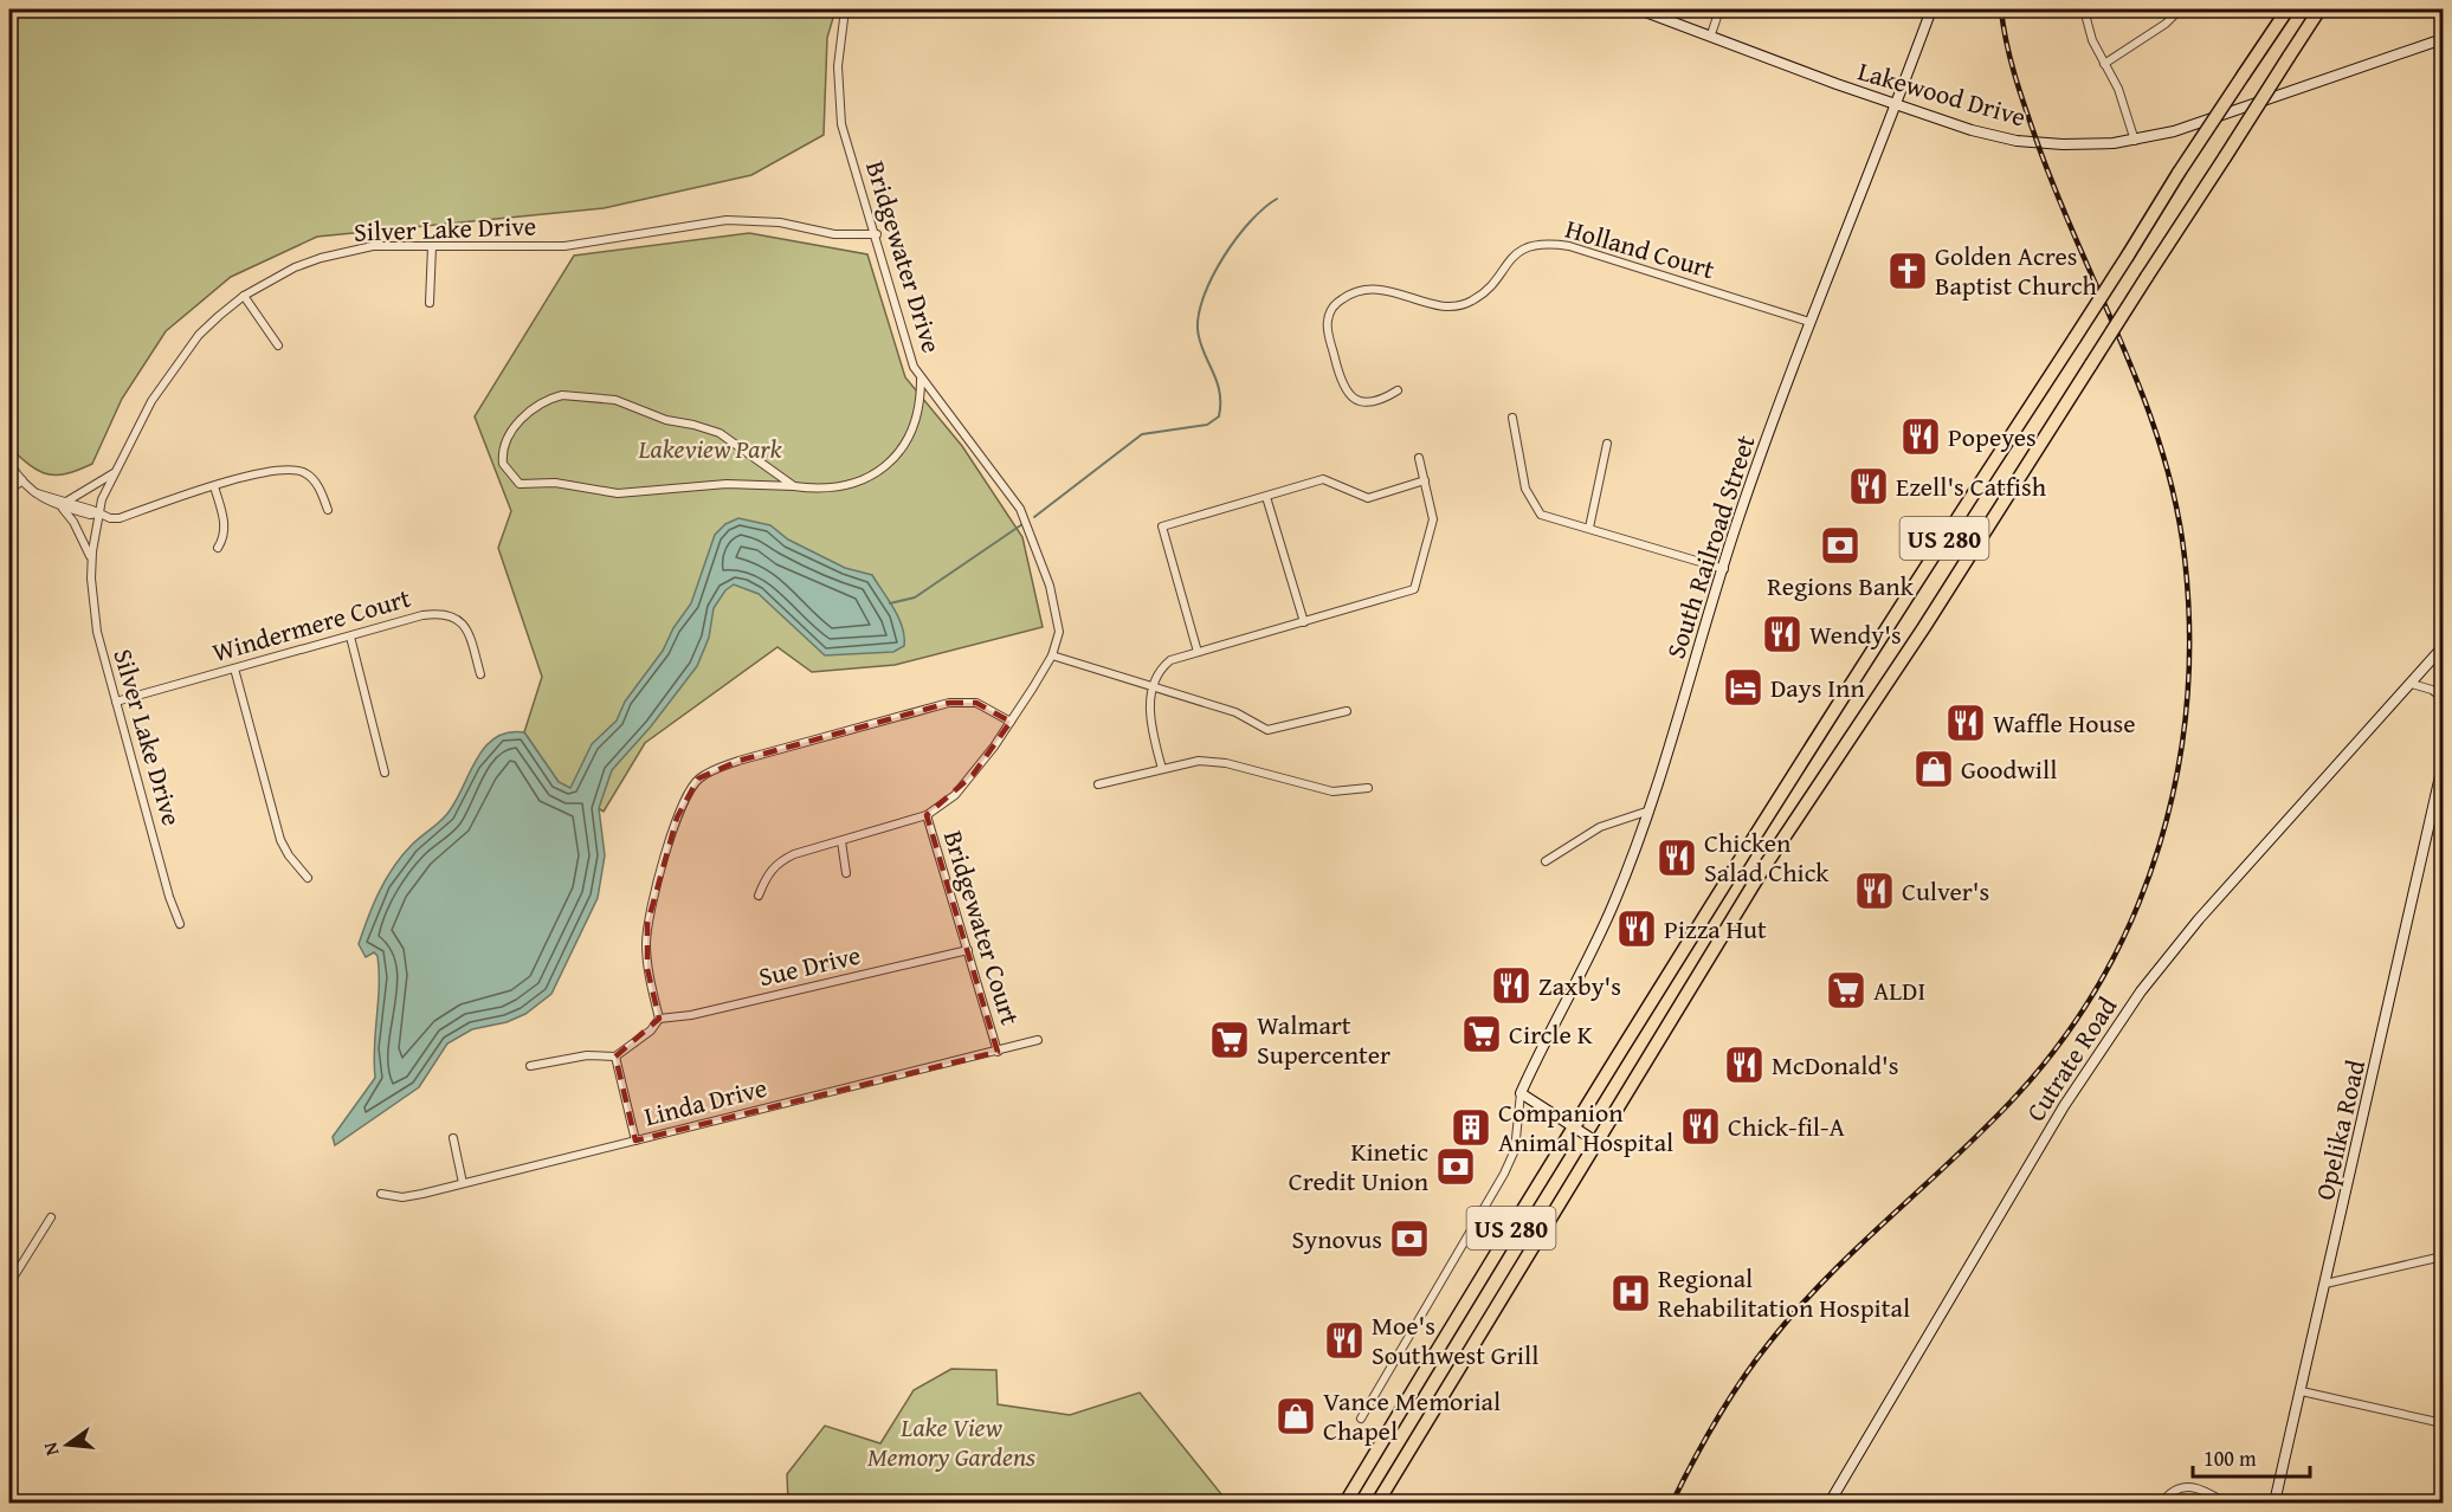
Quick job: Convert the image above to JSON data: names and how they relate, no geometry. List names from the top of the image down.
{
  "streets": {
    "highway": ["US 280"],
    "street": [
      "Lakewood Drive",
      "Silver Lake Drive",
      "Holland Court",
      "Bridgewater Drive",
      "South Railroad Street",
      "Windermere Court",
      "Bridgewater Court",
      "Sue Drive",
      "Cutrate Road",
      "Linda Drive",
      "Opelika Road"
    ]
  },
  "crossings": [
    ["Lakewood Drive", "South Railroad Street"],
    ["Silver Lake Drive", "Bridgewater Drive"],
    ["Silver Lake Drive", "Windermere Court"],
    ["Holland Court", "South Railroad Street"],
    ["Bridgewater Drive", "Bridgewater Court"],
    ["Bridgewater Court", "Sue Drive"],
    ["Bridgewater Court", "Linda Drive"]
  ],
  "parks": ["Lakeview Park", "Lake View Memory Gardens"],
  "places": {
    "church": ["Golden Acres Baptist Church"],
    "restaurant": [
      "Popeyes",
      "Ezell's Catfish",
      "Wendy's",
      "Waffle House",
      "Chicken Salad Chick",
      "Culver's",
      "Pizza Hut",
      "Zaxby's",
      "McDonald's",
      "Chick-fil-A",
      "Moe's Southwest Grill"
    ],
    "bank": ["Regions Bank", "Kinetic Credit Union", "Synovus"],
    "hotel": ["Days Inn"],
    "shop": ["Goodwill", "Vance Memorial Chapel"],
    "supermarket": ["ALDI", "Circle K", "Walmart Supercenter"],
    "building": ["Companion Animal Hospital"],
    "hospital": ["Regional Rehabilitation Hospital"]
  },
  "scale_bar": "100 m",
  "north": "left"
}
